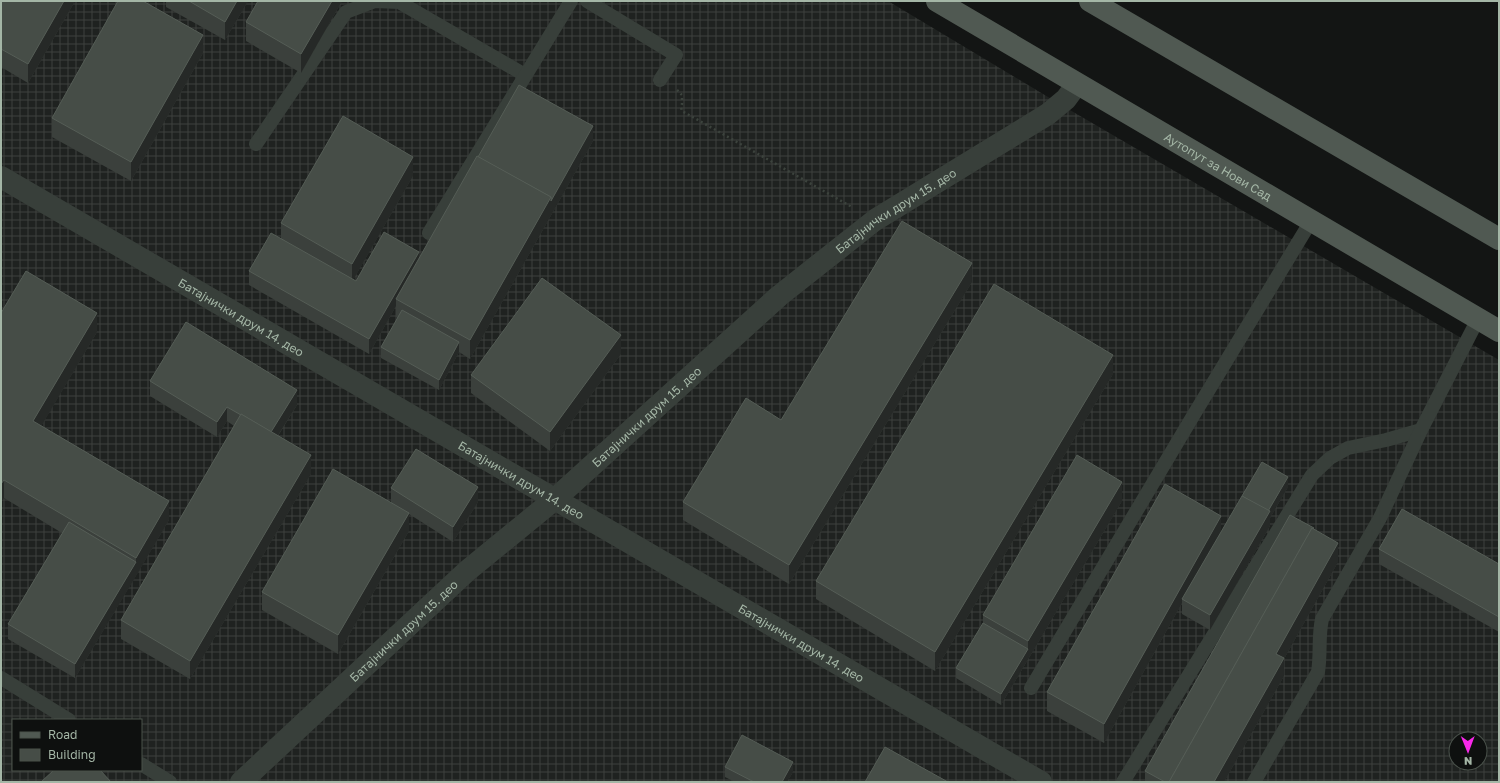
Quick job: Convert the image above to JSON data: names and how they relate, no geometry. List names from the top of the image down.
{
  "streets": {
    "main road": ["Аутопут за Нови Сад"],
    "street": ["Батајнички друм 15. део", "Батајнички друм 14. део"]
  },
  "crossings": [
    ["Аутопут за Нови Сад", "Батајнички друм 15. део"],
    ["Батајнички друм 15. део", "Батајнички друм 14. део"]
  ],
  "legend": ["Road", "Building"],
  "north": "bottom"
}
